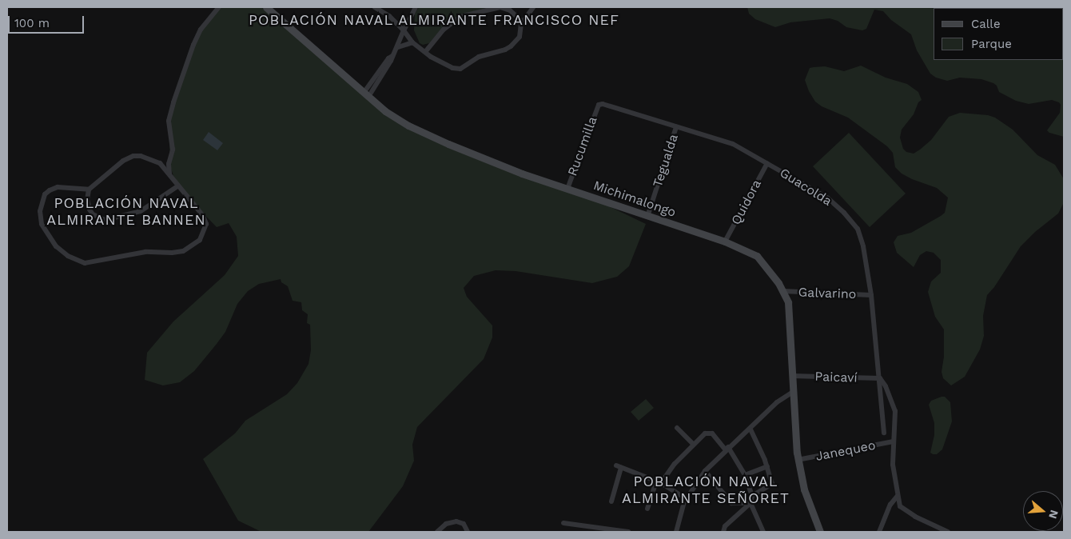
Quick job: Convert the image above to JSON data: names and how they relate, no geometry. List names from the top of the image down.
{
  "streets": {
    "main road": ["Michimalongo"],
    "street": [
      "Rucumilla",
      "Tegualda",
      "Guacolda",
      "Quidora",
      "Galvarino",
      "Paicaví",
      "Janequeo"
    ]
  },
  "crossings": [
    ["Rucumilla", "Guacolda"],
    ["Rucumilla", "Michimalongo"],
    ["Tegualda", "Guacolda"],
    ["Tegualda", "Michimalongo"],
    ["Guacolda", "Quidora"],
    ["Guacolda", "Galvarino"],
    ["Guacolda", "Paicaví"],
    ["Michimalongo", "Quidora"],
    ["Michimalongo", "Galvarino"],
    ["Michimalongo", "Paicaví"],
    ["Michimalongo", "Janequeo"]
  ],
  "districts": ["POBLACIÓN NAVAL ALMIRANTE FRANCISCO NEF", "POBLACIÓN NAVAL ALMIRANTE BANNEN", "POBLACIÓN NAVAL ALMIRANTE SEÑORET"],
  "legend": ["Calle", "Parque"],
  "scale_bar": "100 m",
  "north": "right"
}
